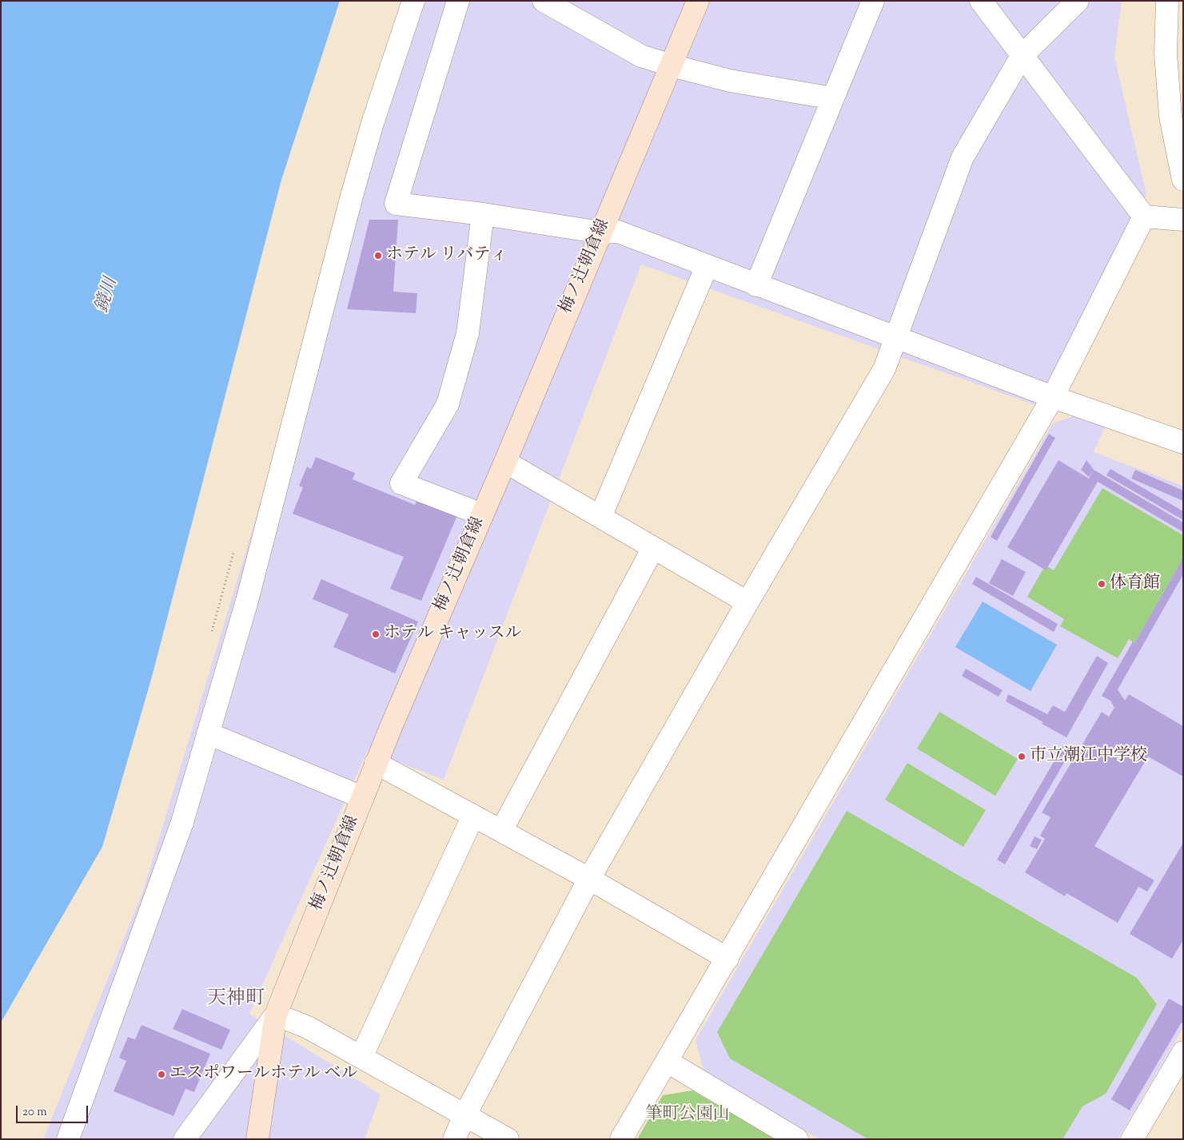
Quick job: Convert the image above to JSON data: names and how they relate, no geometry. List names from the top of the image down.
{
  "streets": {
    "main road": ["梅ノ辻朝倉線"]
  },
  "districts": ["天神町"],
  "water": ["鏡川"],
  "parks": ["筆町公園山"],
  "places": [
    "ホテル リバティ",
    "体育館",
    "ホテル キャッスル",
    "市立潮江中学校",
    "エスポワールホテル ベル"
  ],
  "scale_bar": "20 m"
}
